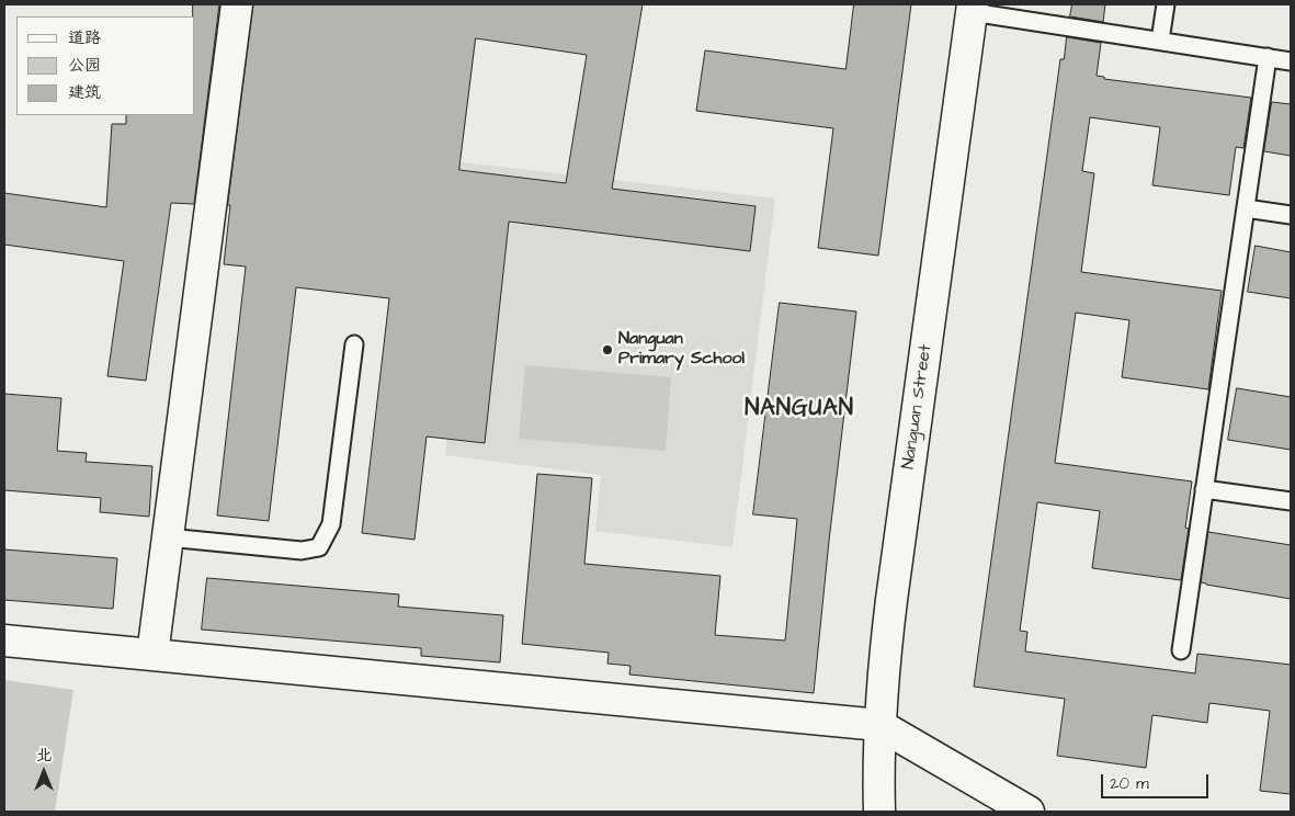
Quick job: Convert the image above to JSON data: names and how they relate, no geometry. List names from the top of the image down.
{
  "streets": {
    "street": ["Nanguan Street"]
  },
  "districts": ["NANGUAN"],
  "places": ["Nanguan Primary School"],
  "legend": ["道路", "公园", "建筑"],
  "scale_bar": "20 m",
  "north": "top"
}
